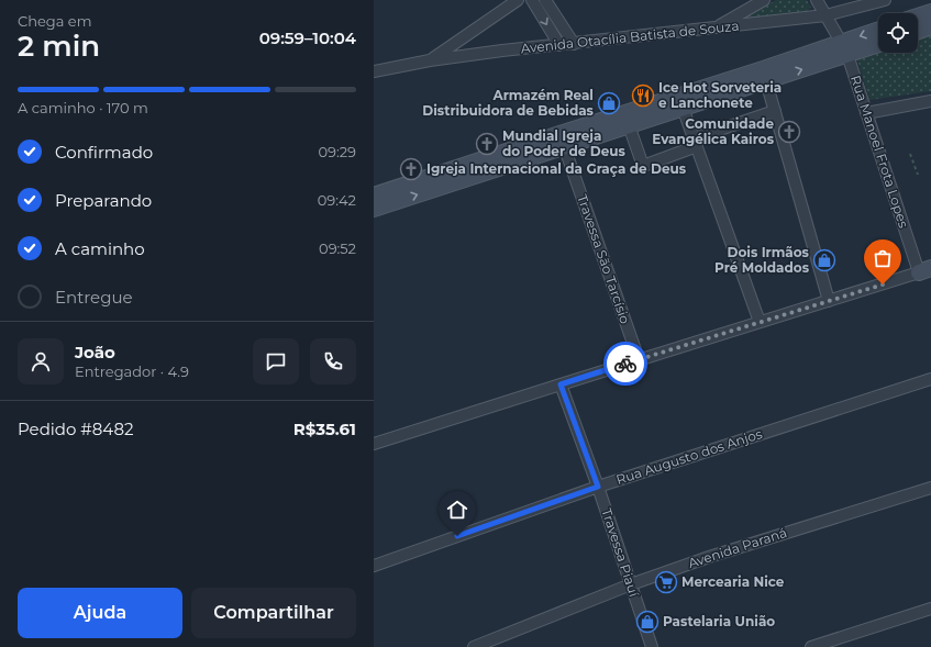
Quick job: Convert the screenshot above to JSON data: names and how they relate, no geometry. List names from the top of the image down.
{
  "streets": {
    "street": [
      "Avenida Otacília Batista de Souza",
      "Rua Manoel Frota Lopes",
      "Travessa São Tarcísio",
      "Rua Augusto dos Anjos",
      "Avenida Paraná",
      "Travessa Piauí"
    ]
  },
  "crossings": [
    ["Avenida Otacília Batista de Souza", "Rua Manoel Frota Lopes"],
    ["Rua Augusto dos Anjos", "Travessa Piauí"],
    ["Avenida Paraná", "Travessa Piauí"]
  ],
  "places": {
    "restaurant": ["Ice Hot Sorveteria e Lanchonete"],
    "shop": ["Armazém Real Distribuidora de Bebidas", "Dois Irmãos Pré Moldados", "Pastelaria União"],
    "church": ["Comunidade Evangélica Kairos", "Mundial Igreja do Poder de Deus", "Igreja Internacional da Graça de Deus"],
    "supermarket": ["Mercearia Nice"]
  },
  "page": {
    "heading": ["2 min", "Chega em", "09:59–10:04"],
    "panel": [
      "João",
      "Entregador · 4.9",
      "Pedido #8482",
      "R$35.61"
    ],
    "bar": "A caminho · 170 m",
    "list": [
      ["Confirmado", "09:29"],
      ["Preparando", "09:42"],
      ["A caminho", "09:52"],
      "Entregue"
    ],
    "buttons": ["Ajuda", "Compartilhar"]
  }
}
